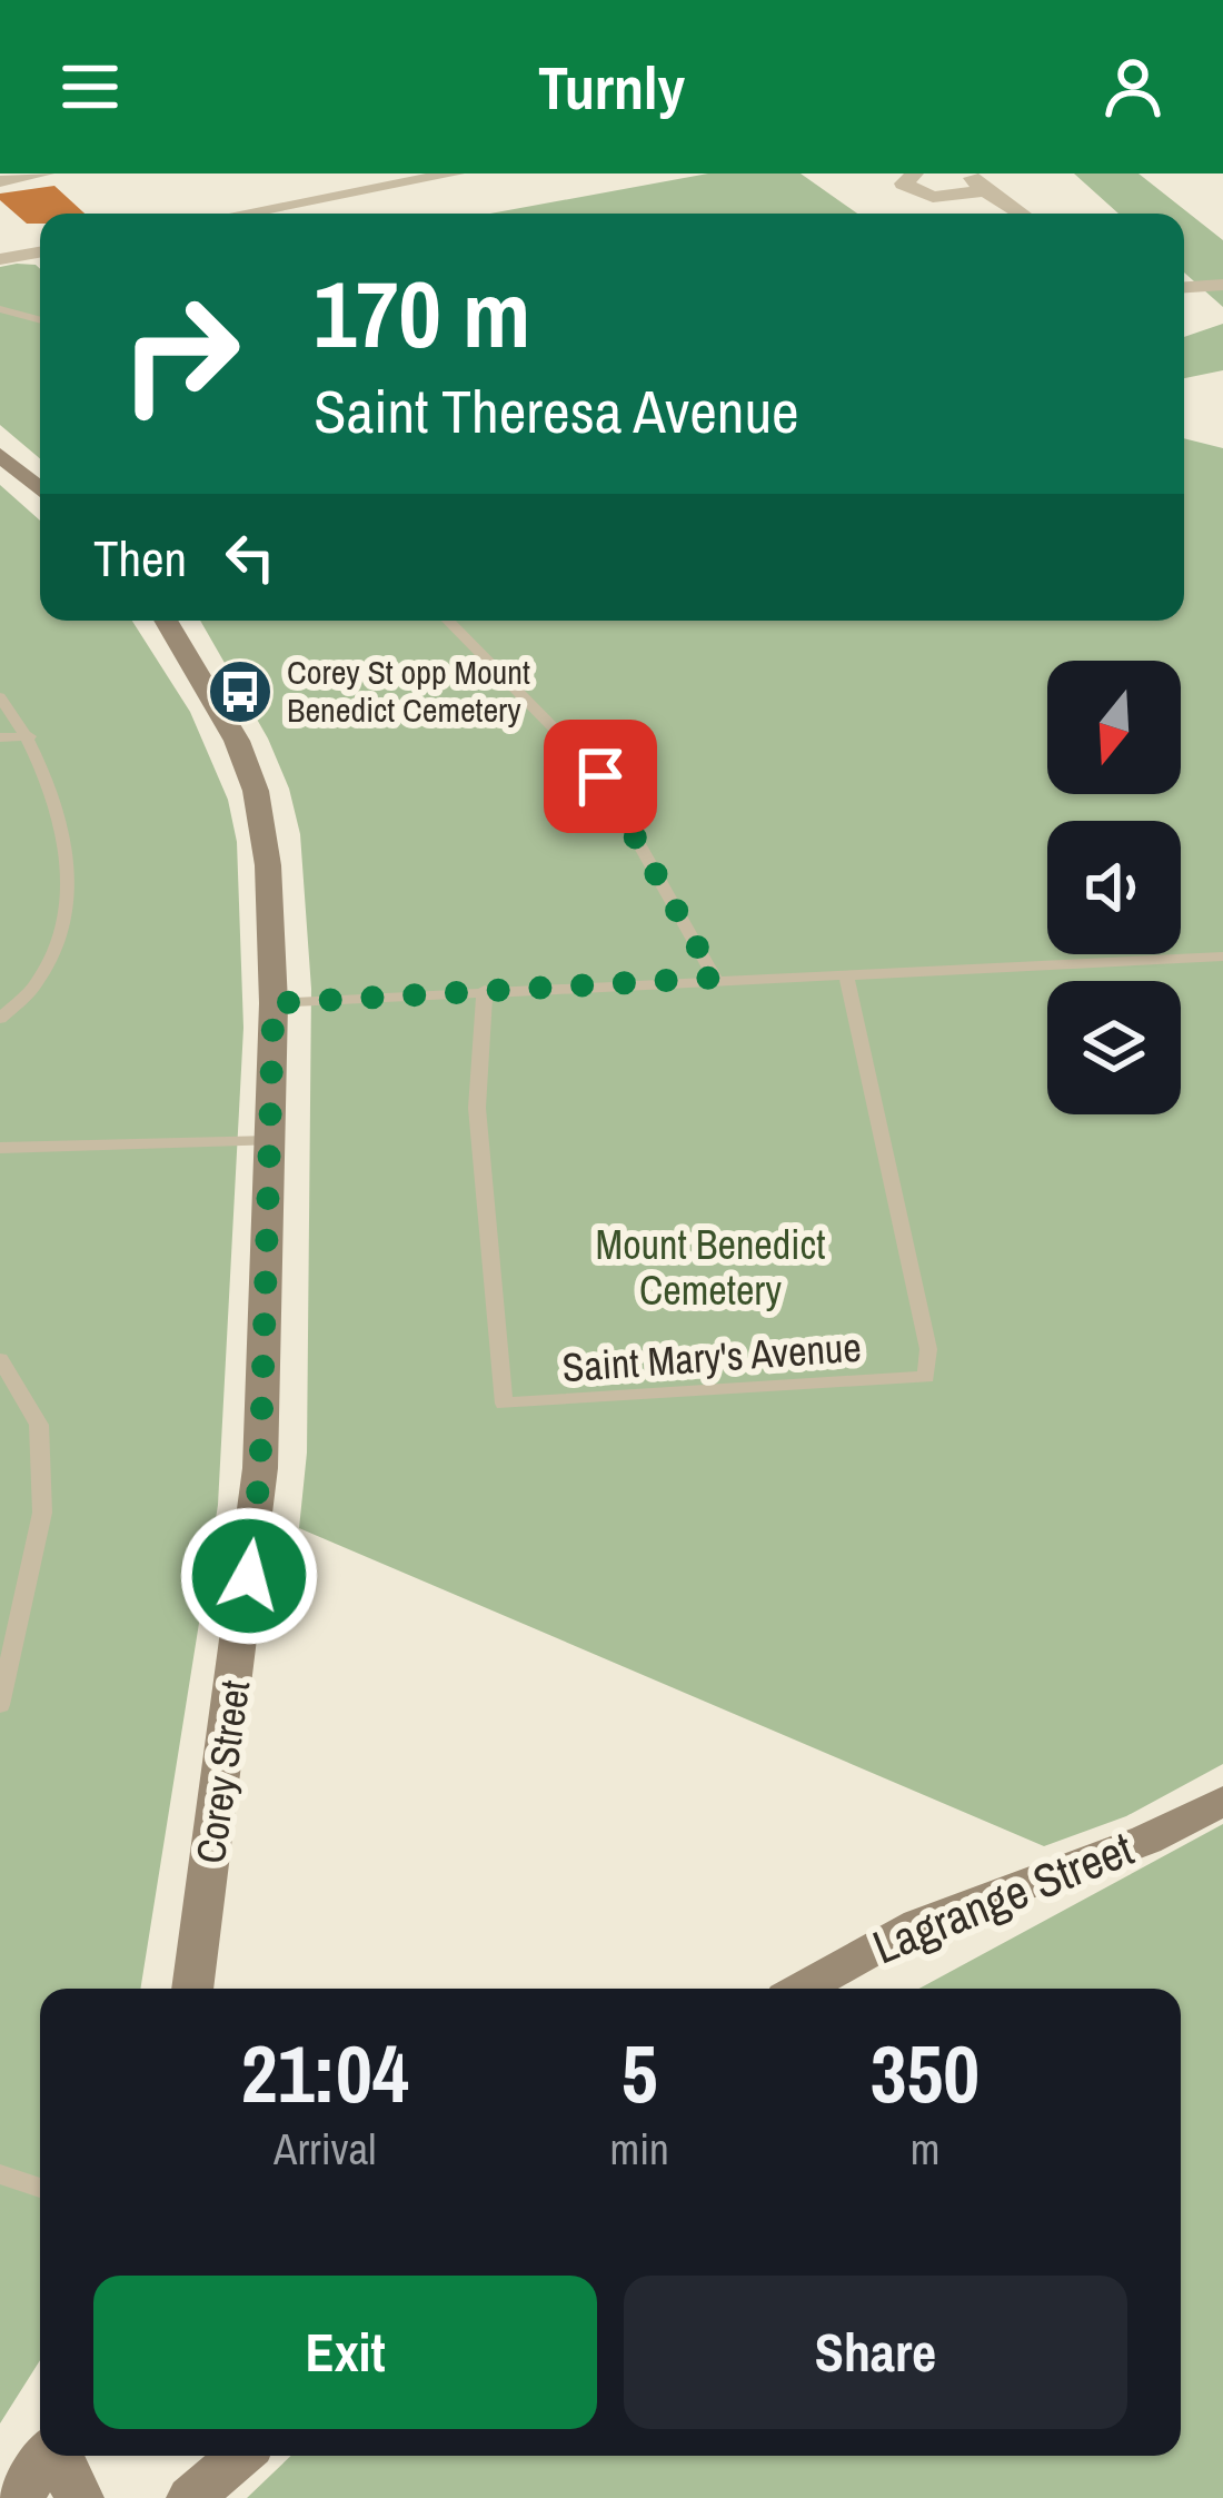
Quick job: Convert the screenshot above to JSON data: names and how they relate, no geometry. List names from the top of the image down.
{
  "streets": {
    "street": ["Corey Street", "Lagrange Street"],
    "lane": ["Saint Mary's Avenue"]
  },
  "parks": ["Mount Benedict Cemetery"],
  "places": {
    "bus stop": ["Corey St opp Mount Benedict Cemetery"]
  },
  "north": "bottom",
  "page": {
    "header": "Turnly",
    "turn": ["170 m", "Saint Theresa Avenue"],
    "then": "Then",
    "eta": [
      "21:04",
      "Arrival",
      "5",
      "min",
      "350",
      "m"
    ],
    "buttons": ["Exit", "Share"]
  }
}
